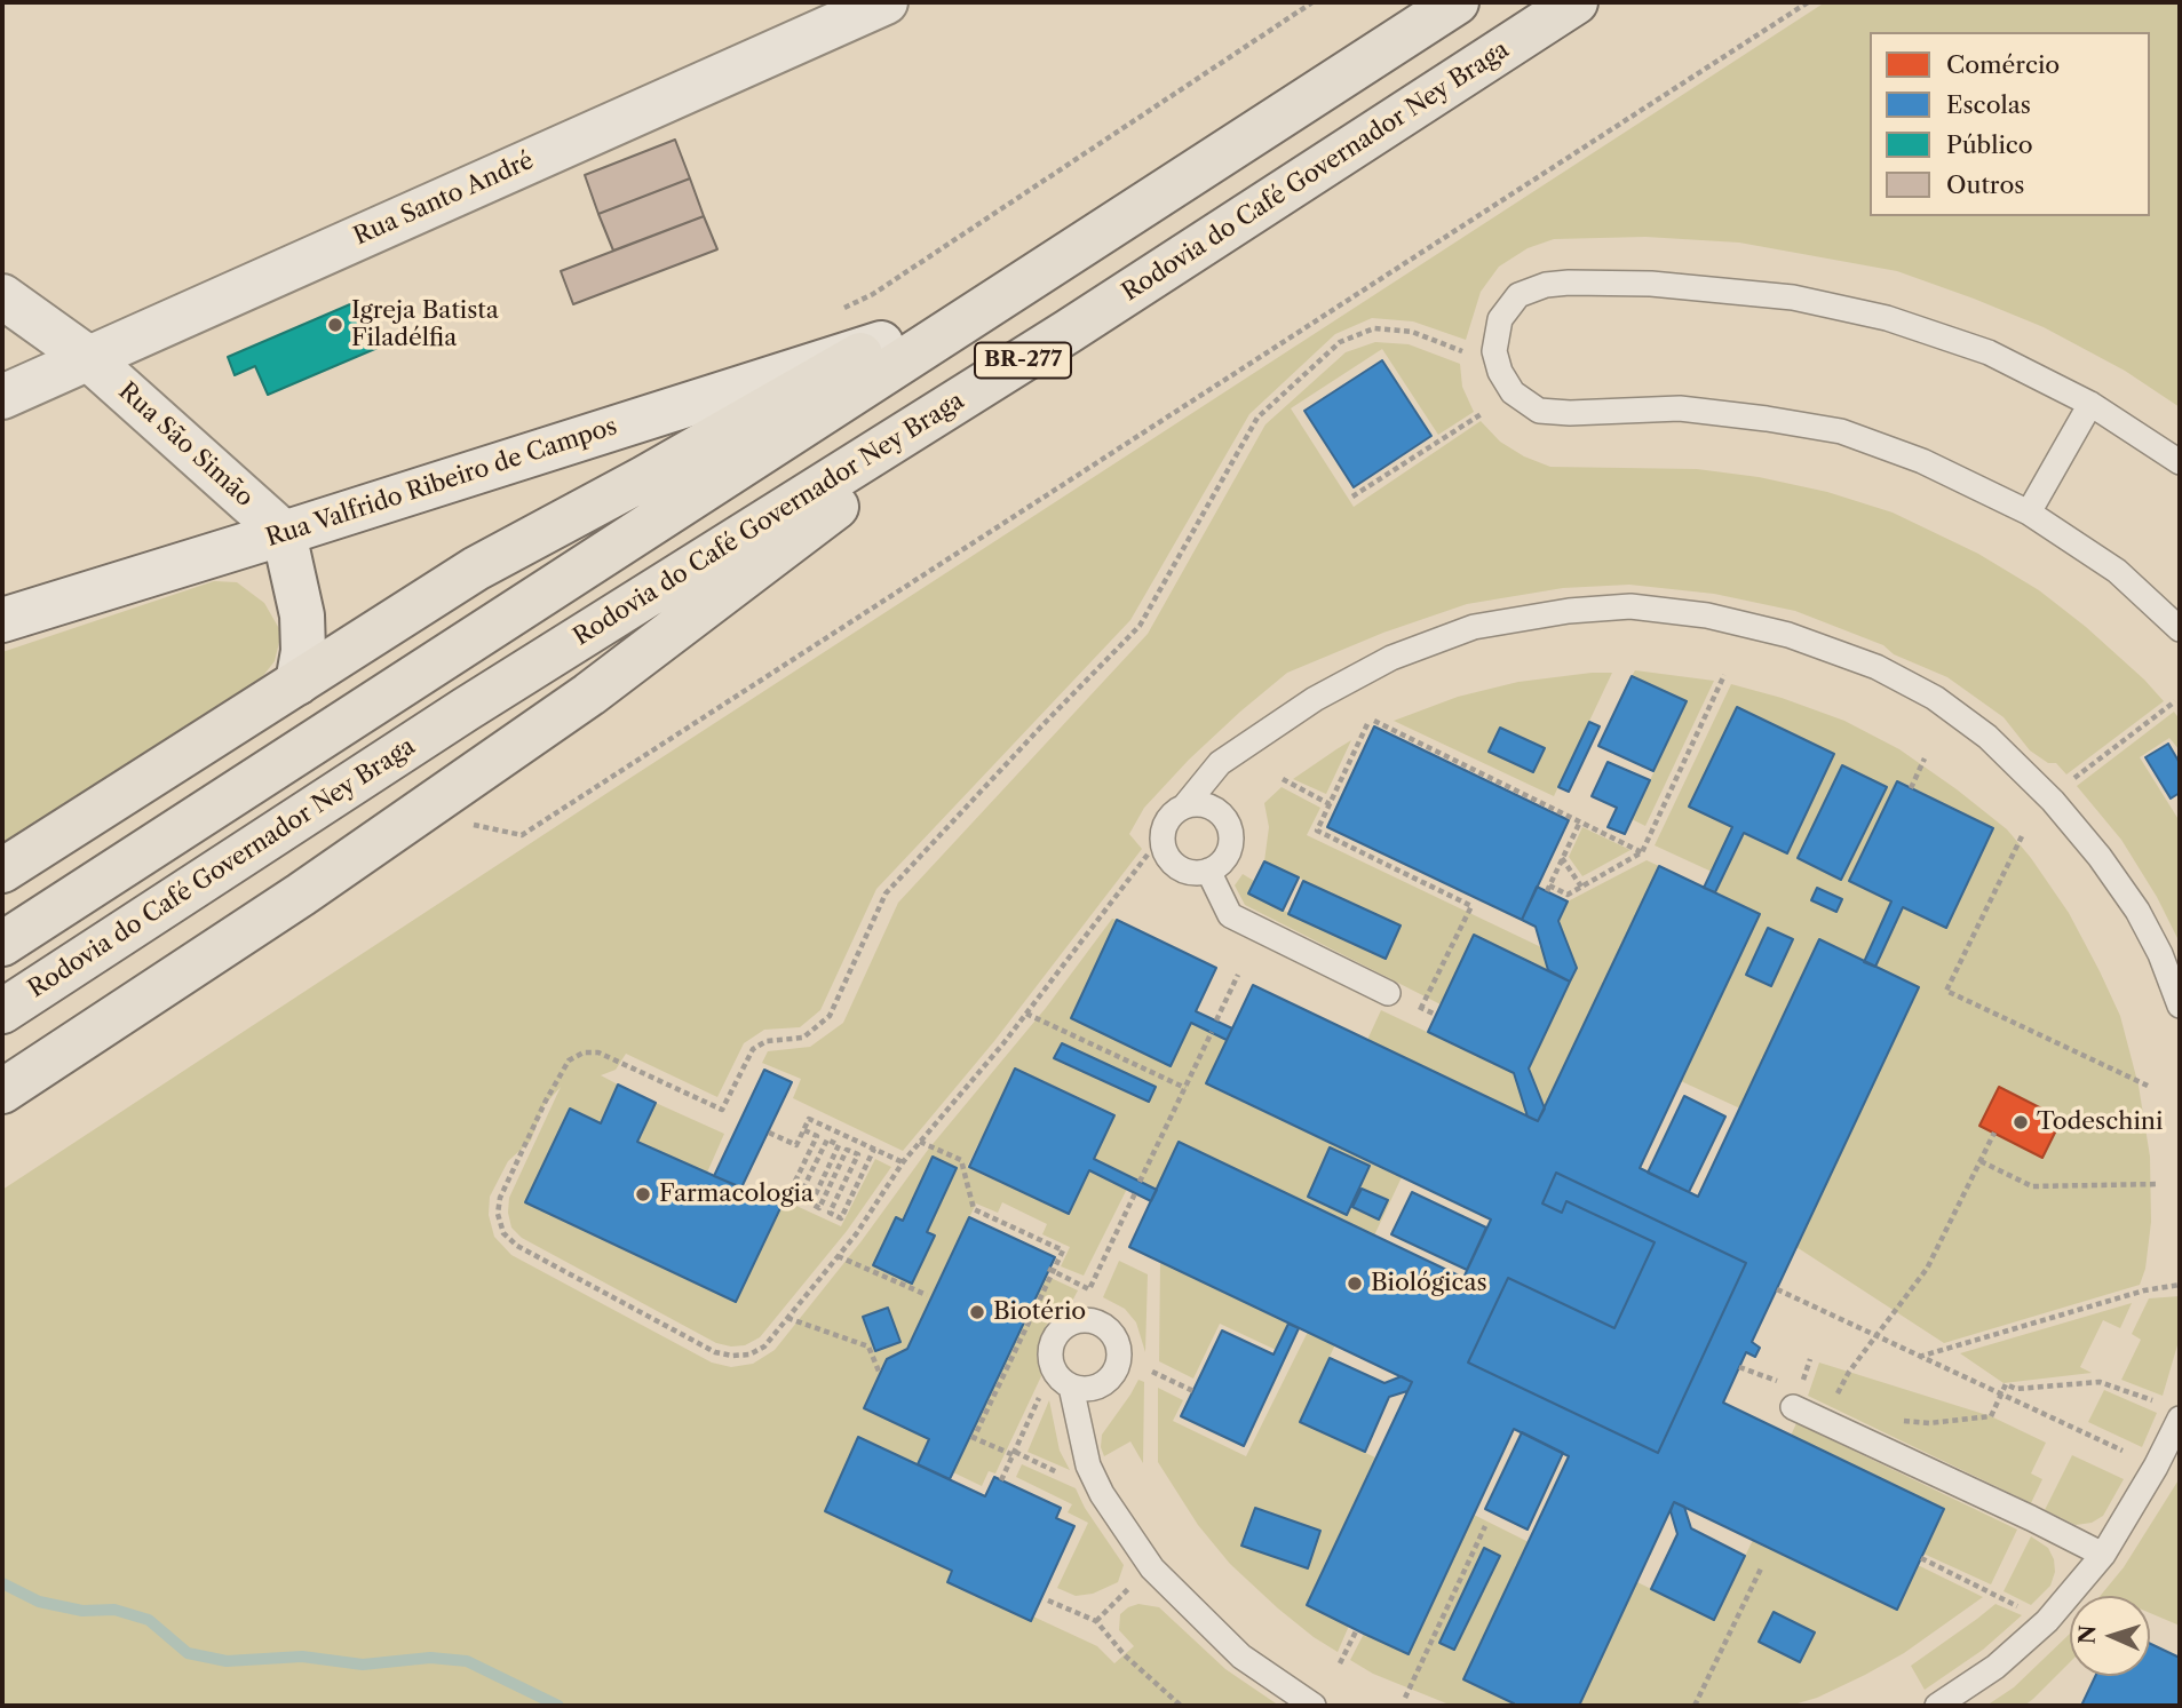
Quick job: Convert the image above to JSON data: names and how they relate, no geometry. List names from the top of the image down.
{
  "streets": {
    "highway": ["Rodovia do Café Governador Ney Braga", "BR-277"],
    "street": ["Rua Santo André", "Rua São Simão", "Rua Valfrido Ribeiro de Campos"]
  },
  "crossings": [
    ["Rua Santo André", "Rua São Simão"],
    ["Rua São Simão", "Rua Valfrido Ribeiro de Campos"]
  ],
  "places": [
    "Igreja Batista Filadélfia",
    "Todeschini",
    "Farmacologia",
    "Biológicas",
    "Biotério"
  ],
  "legend": [
    "Comércio",
    "Escolas",
    "Público",
    "Outros"
  ],
  "north": "left"
}
